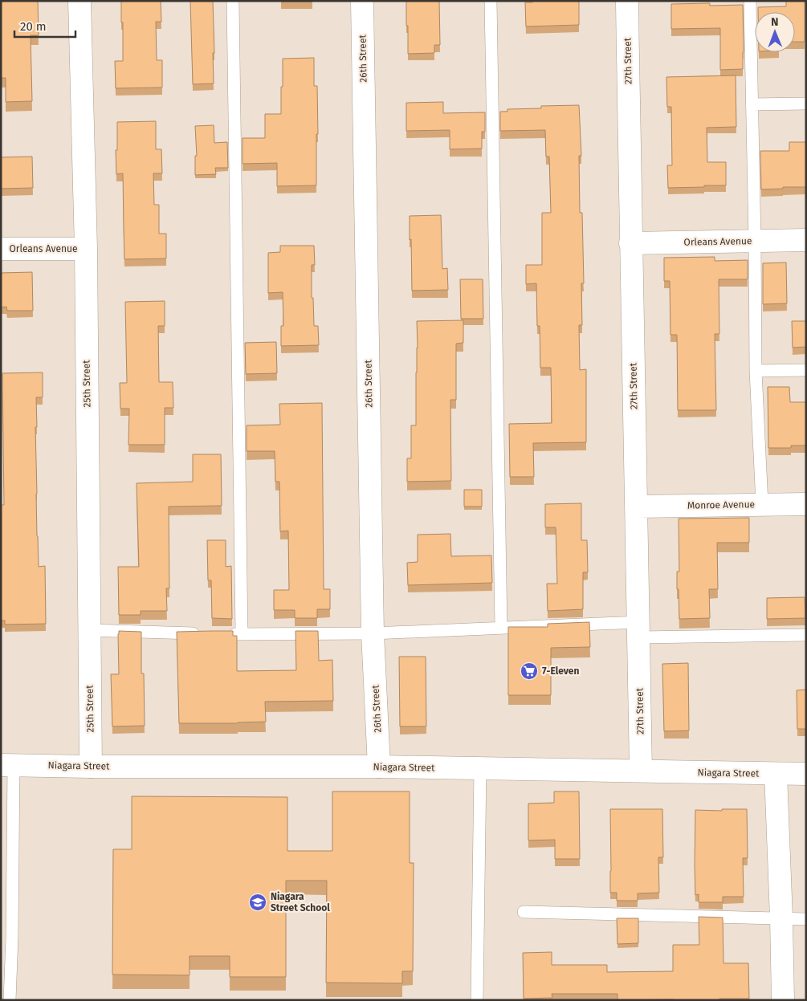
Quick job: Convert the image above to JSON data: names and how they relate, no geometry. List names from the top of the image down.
{
  "streets": {
    "street": [
      "26th Street",
      "27th Street",
      "Orleans Avenue",
      "25th Street",
      "Monroe Avenue",
      "Niagara Street"
    ]
  },
  "crossings": [
    ["26th Street", "Niagara Street"],
    ["27th Street", "Orleans Avenue"],
    ["27th Street", "Monroe Avenue"],
    ["27th Street", "Niagara Street"],
    ["Orleans Avenue", "25th Street"],
    ["25th Street", "Niagara Street"]
  ],
  "places": {
    "supermarket": ["7-Eleven"],
    "school or university": ["Niagara Street School"]
  },
  "scale_bar": "20 m",
  "north": "top"
}
